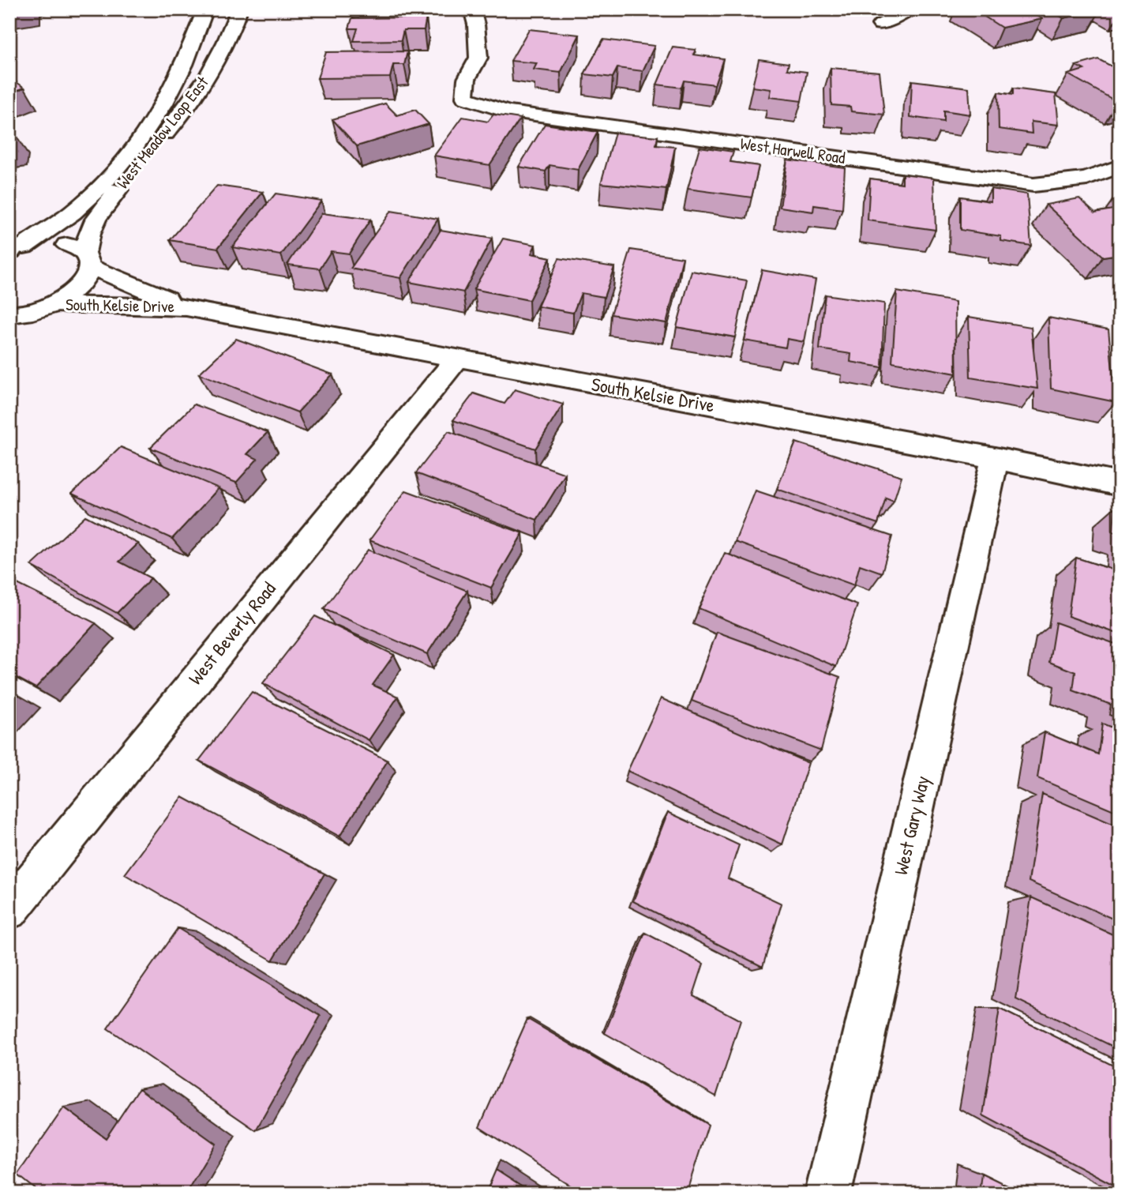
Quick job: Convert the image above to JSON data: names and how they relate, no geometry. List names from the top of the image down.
{
  "streets": {
    "street": [
      "West Meadow Loop East",
      "West Harwell Road",
      "South Kelsie Drive",
      "West Beverly Road",
      "West Gary Way"
    ]
  },
  "crossings": [
    ["West Meadow Loop East", "South Kelsie Drive"],
    ["South Kelsie Drive", "West Beverly Road"],
    ["South Kelsie Drive", "West Gary Way"]
  ]
}
